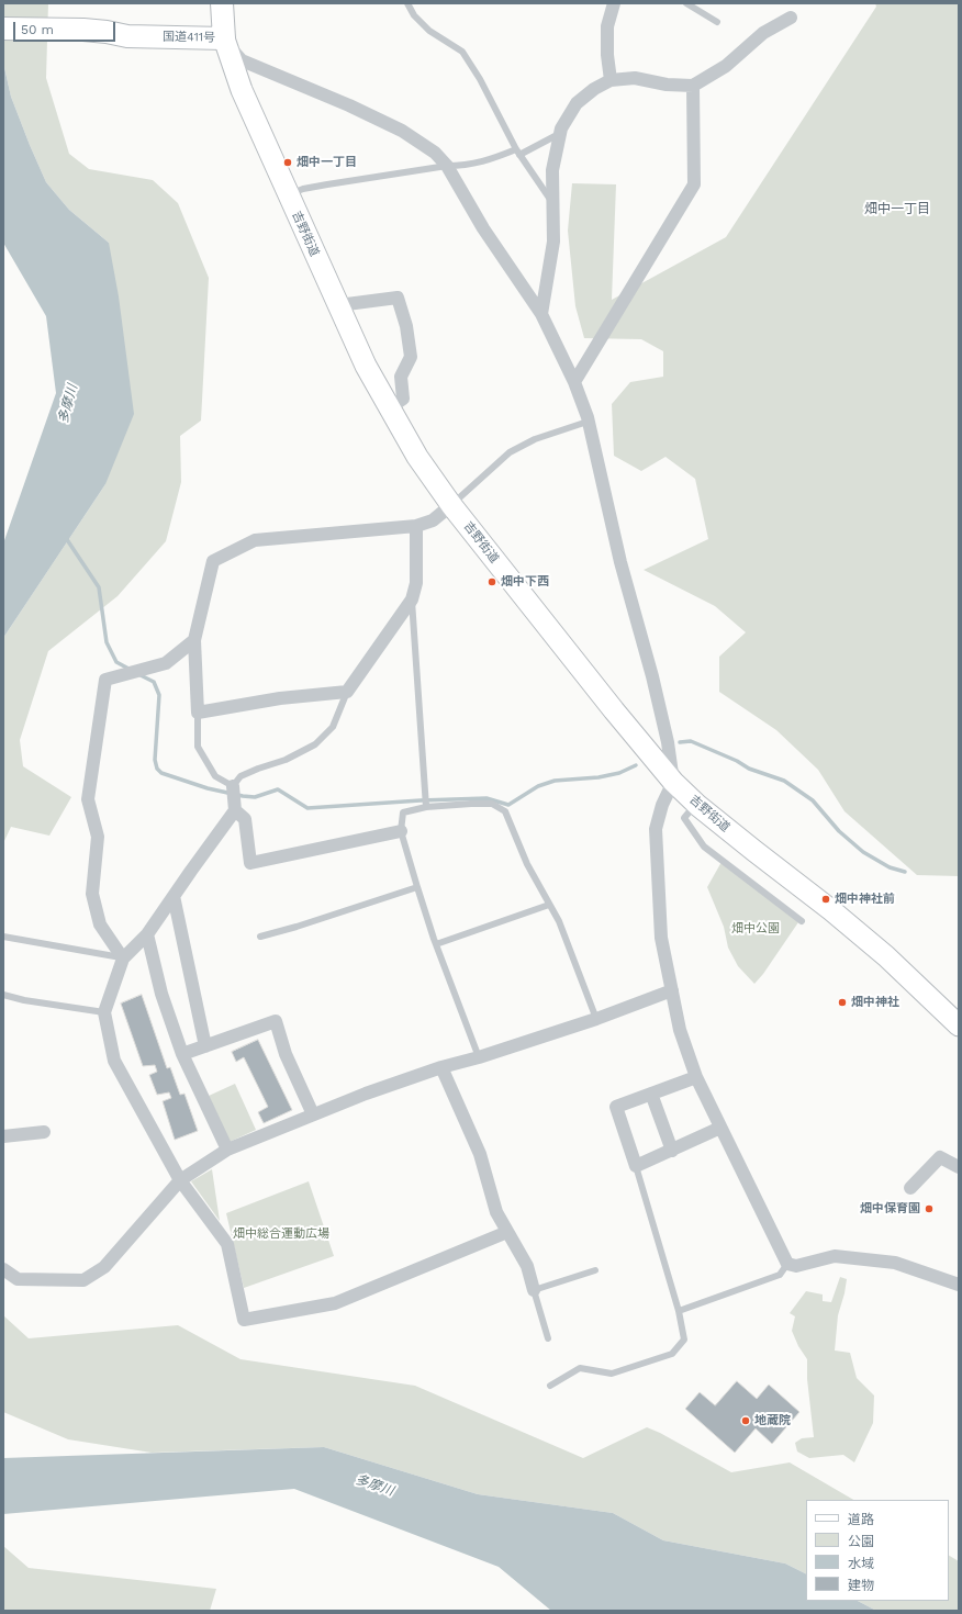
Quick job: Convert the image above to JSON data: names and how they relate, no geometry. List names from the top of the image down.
{
  "streets": {
    "highway": ["国道411号", "吉野街道"]
  },
  "crossings": [
    ["国道411号", "吉野街道"]
  ],
  "districts": ["畑中一丁目"],
  "water": ["多摩川"],
  "parks": ["畑中公園", "畑中総合運動広場"],
  "places": [
    "畑中一丁目",
    "畑中下西",
    "畑中神社前",
    "畑中神社",
    "畑中保育園",
    "地蔵院"
  ],
  "legend": [
    "道路",
    "公園",
    "水域",
    "建物"
  ],
  "scale_bar": "50 m"
}
